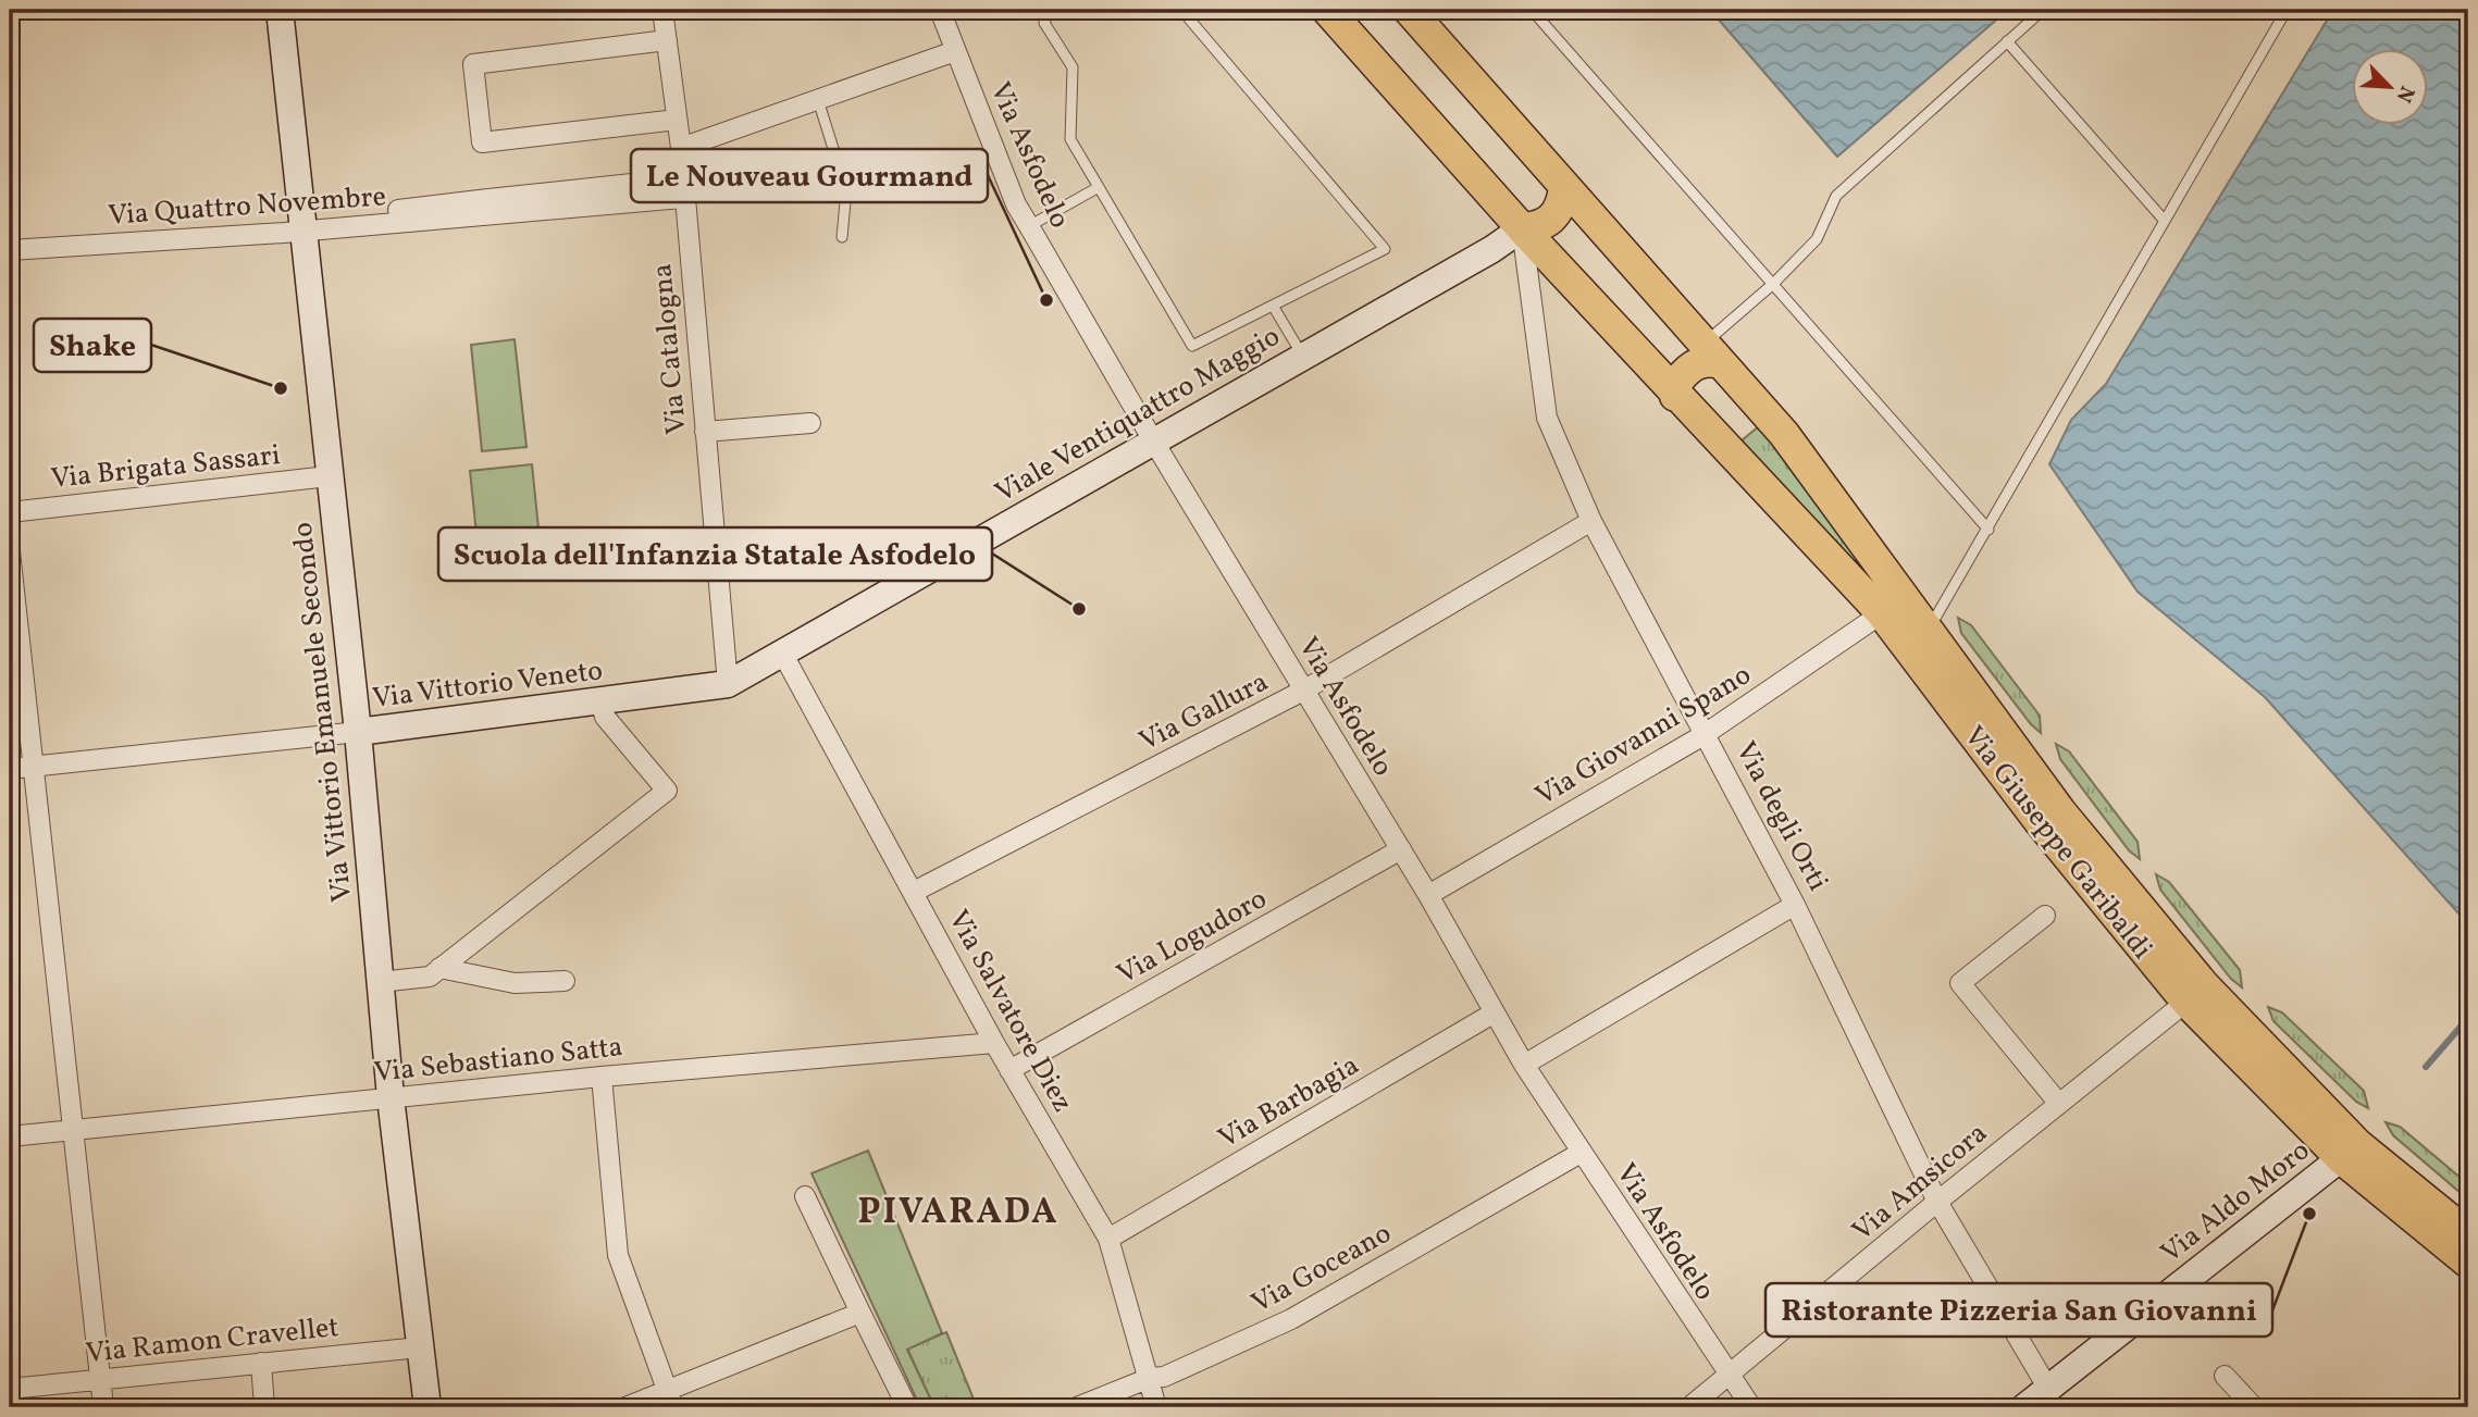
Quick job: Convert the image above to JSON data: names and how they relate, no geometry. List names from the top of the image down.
{
  "streets": {
    "main road": ["Via Giuseppe Garibaldi"],
    "street": [
      "Via Asfodelo",
      "Via Quattro Novembre",
      "Via Catalogna",
      "Viale Ventiquattro Maggio",
      "Via Brigata Sassari",
      "Via Vittorio Veneto",
      "Via Gallura",
      "Via Vittorio Emanuele Secondo",
      "Via Giovanni Spano",
      "Via degli Orti",
      "Via Logudoro",
      "Via Salvatore Diez",
      "Via Sebastiano Satta",
      "Via Barbagia",
      "Via Amsicora",
      "Via Aldo Moro",
      "Via Goceano",
      "Via Ramon Cravellet"
    ]
  },
  "crossings": [
    ["Via Asfodelo", "Viale Ventiquattro Maggio"],
    ["Via Asfodelo", "Via Gallura"],
    ["Via Asfodelo", "Via Giovanni Spano"],
    ["Via Asfodelo", "Via Logudoro"],
    ["Via Asfodelo", "Via Barbagia"],
    ["Via Asfodelo", "Via Amsicora"],
    ["Via Asfodelo", "Via Goceano"],
    ["Via Quattro Novembre", "Via Catalogna"],
    ["Via Quattro Novembre", "Via Vittorio Emanuele Secondo"],
    ["Via Catalogna", "Via Vittorio Veneto"],
    ["Viale Ventiquattro Maggio", "Via Vittorio Veneto"],
    ["Viale Ventiquattro Maggio", "Via degli Orti"],
    ["Viale Ventiquattro Maggio", "Via Giuseppe Garibaldi"],
    ["Viale Ventiquattro Maggio", "Via Salvatore Diez"],
    ["Via Brigata Sassari", "Via Vittorio Emanuele Secondo"],
    ["Via Vittorio Veneto", "Via Vittorio Emanuele Secondo"],
    ["Via Vittorio Veneto", "Via Salvatore Diez"],
    ["Via Gallura", "Via degli Orti"],
    ["Via Gallura", "Via Salvatore Diez"],
    ["Via Vittorio Emanuele Secondo", "Via Sebastiano Satta"],
    ["Via Vittorio Emanuele Secondo", "Via Ramon Cravellet"],
    ["Via Giovanni Spano", "Via degli Orti"],
    ["Via Giovanni Spano", "Via Giuseppe Garibaldi"],
    ["Via degli Orti", "Via Giuseppe Garibaldi"],
    ["Via degli Orti", "Via Amsicora"],
    ["Via degli Orti", "Via Aldo Moro"],
    ["Via Giuseppe Garibaldi", "Via Amsicora"],
    ["Via Giuseppe Garibaldi", "Via Aldo Moro"],
    ["Via Logudoro", "Via Salvatore Diez"],
    ["Via Salvatore Diez", "Via Sebastiano Satta"],
    ["Via Salvatore Diez", "Via Barbagia"],
    ["Via Salvatore Diez", "Via Goceano"]
  ],
  "districts": ["PIVARADA"],
  "places": [
    "Le Nouveau Gourmand",
    "Shake",
    "Scuola dell'Infanzia Statale Asfodelo",
    "Ristorante Pizzeria San Giovanni"
  ],
  "north": "bottom right"
}
